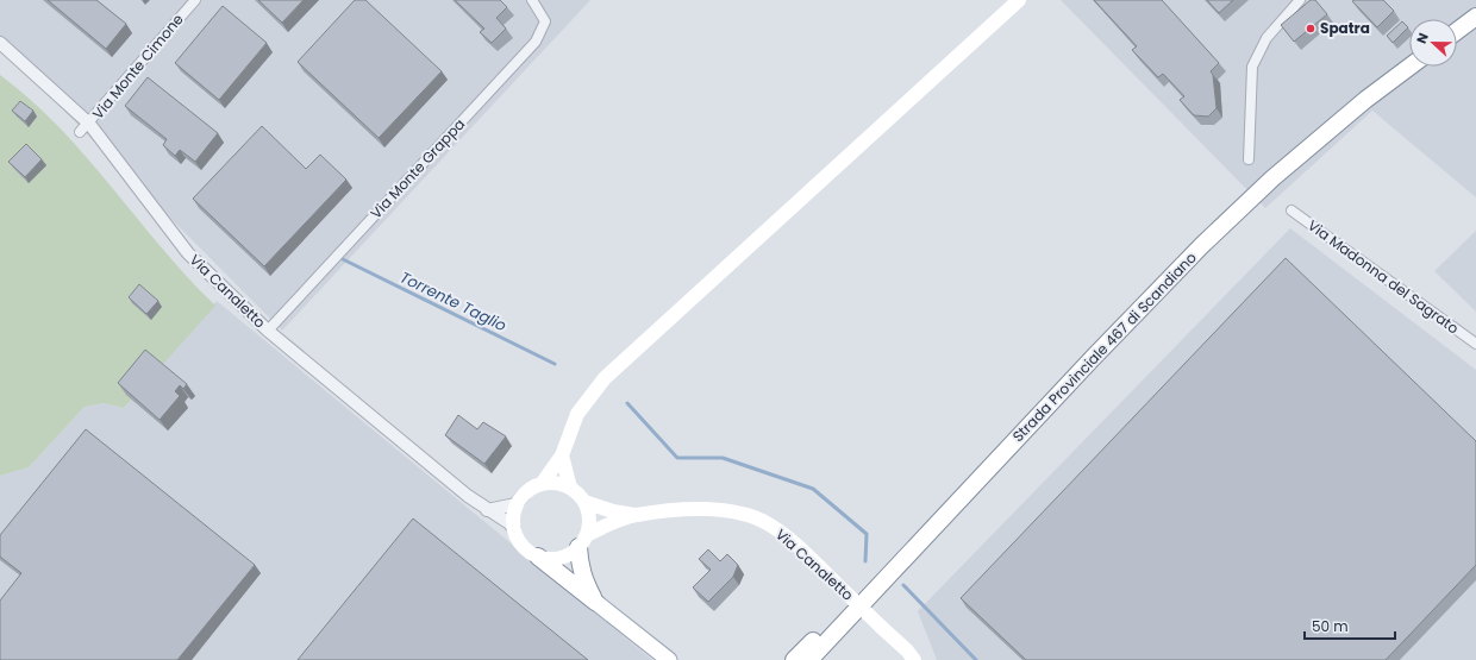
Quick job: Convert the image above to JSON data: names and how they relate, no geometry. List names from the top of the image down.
{
  "streets": {
    "highway": ["Strada Provinciale 467 di Scandiano"],
    "main road": ["Via Canaletto"],
    "street": ["Via Monte Cimone", "Via Monte Grappa", "Via Madonna del Sagrato"]
  },
  "crossings": [
    ["Via Monte Cimone", "Via Canaletto"],
    ["Via Monte Grappa", "Via Canaletto"]
  ],
  "water": ["Torrente Taglio"],
  "places": ["Spatra"],
  "scale_bar": "50 m",
  "north": "left"
}
